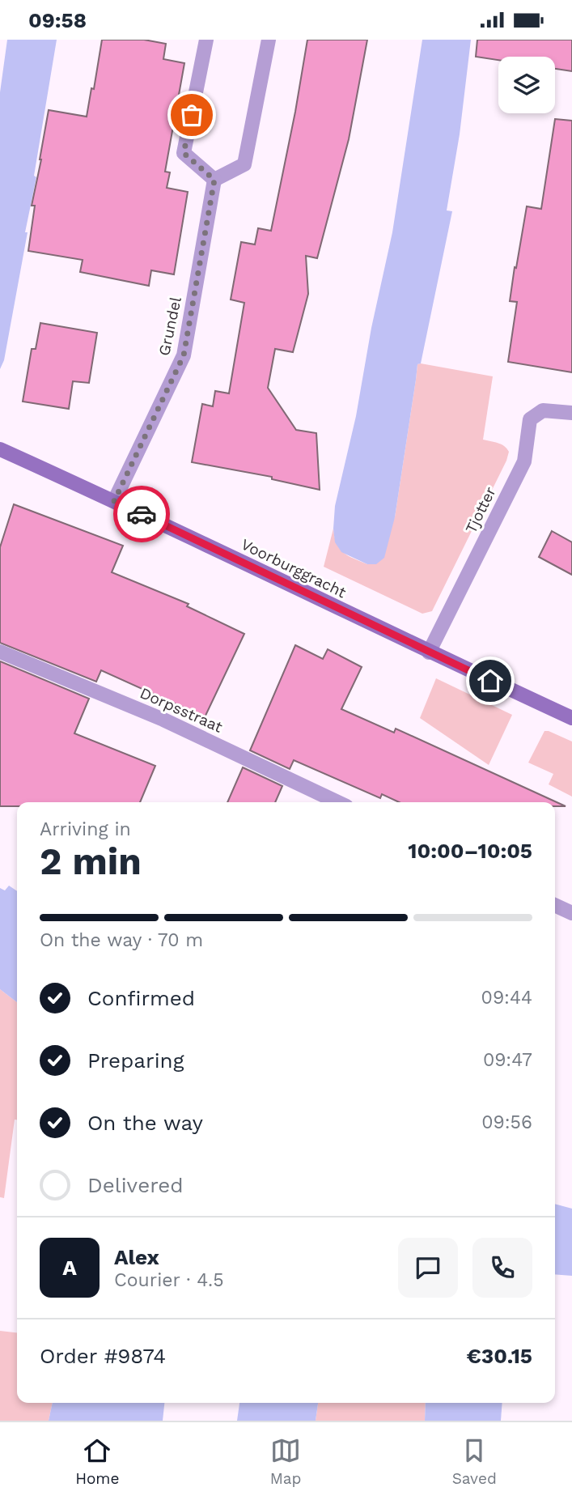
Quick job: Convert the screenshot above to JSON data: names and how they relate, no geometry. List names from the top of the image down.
{
  "streets": {
    "street": [
      "Grundel",
      "Tjotter",
      "Voorburggracht",
      "Dorpsstraat"
    ]
  },
  "crossings": [
    ["Grundel", "Voorburggracht"],
    ["Tjotter", "Voorburggracht"]
  ],
  "page": {
    "status": "09:58",
    "heading": ["2 min", "Arriving in", "10:00–10:05"],
    "panel": [
      "Alex",
      "Courier · 4.5",
      "Order #9874",
      "€30.15"
    ],
    "bar": "On the way · 70 m",
    "list": [
      ["Confirmed", "09:44"],
      ["Preparing", "09:47"],
      ["On the way", "09:56"],
      "Delivered"
    ],
    "round": "A",
    "tabs": ["Home", "Map", "Saved"]
  }
}
